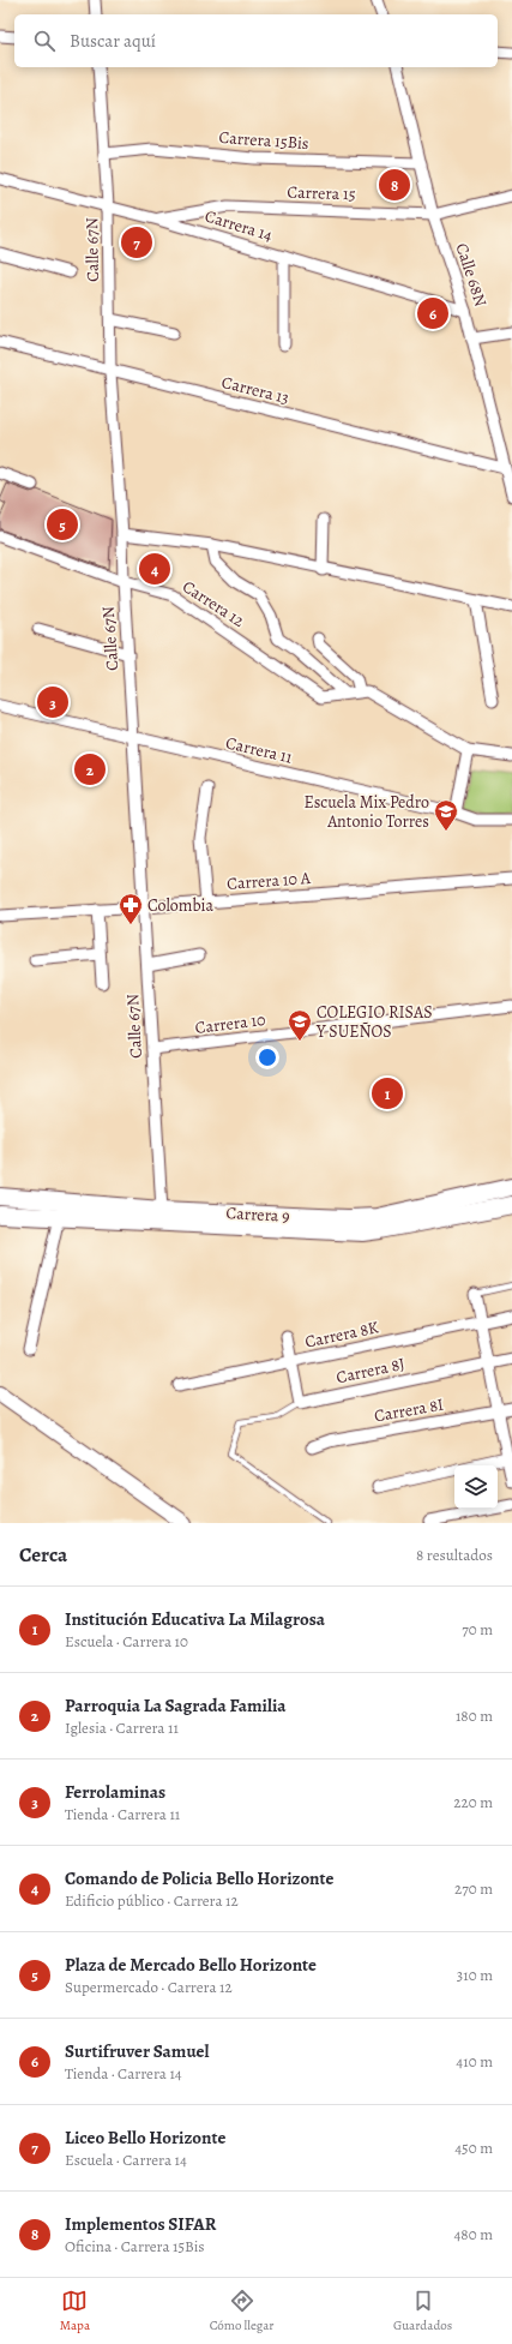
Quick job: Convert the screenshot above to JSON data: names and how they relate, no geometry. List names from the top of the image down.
{
  "streets": {
    "main road": ["Carrera 9"],
    "street": [
      "Carrera 15Bis",
      "Carrera 15",
      "Carrera 14",
      "Calle 67N",
      "Calle 68N",
      "Carrera 13",
      "Carrera 12",
      "Carrera 11",
      "Carrera 10 A",
      "Carrera 10",
      "Carrera 8K",
      "Carrera 8J",
      "Carrera 8I"
    ]
  },
  "crossings": [
    ["Carrera 15Bis", "Calle 67N"],
    ["Carrera 15Bis", "Calle 68N"],
    ["Carrera 15", "Carrera 14"],
    ["Carrera 15", "Calle 68N"],
    ["Carrera 14", "Calle 67N"],
    ["Carrera 14", "Calle 68N"],
    ["Calle 67N", "Carrera 13"],
    ["Calle 67N", "Carrera 12"],
    ["Calle 67N", "Carrera 11"],
    ["Calle 67N", "Carrera 10 A"],
    ["Calle 67N", "Carrera 10"],
    ["Calle 67N", "Carrera 9"],
    ["Calle 68N", "Carrera 13"]
  ],
  "places": {
    "school or university": ["Escuela Mix Pedro Antonio Torres", "COLEGIO RISAS Y SUEÑOS"],
    "pharmacy": ["Colombia"]
  },
  "page": {
    "search": "Buscar aquí",
    "pins": [
      "8",
      "7",
      "6",
      "5",
      "4",
      "3",
      "2",
      "1"
    ],
    "heading": ["Cerca", "8 resultados"],
    "list": [
      {
        "mark": "1",
        "name": "Institución Educativa La Milagrosa",
        "note": "Escuela · Carrera 10",
        "value": "70 m"
      },
      {
        "mark": "2",
        "name": "Parroquia La Sagrada Familia",
        "note": "Iglesia · Carrera 11",
        "value": "180 m"
      },
      {
        "mark": "3",
        "name": "Ferrolaminas",
        "note": "Tienda · Carrera 11",
        "value": "220 m"
      },
      {
        "mark": "4",
        "name": "Comando de Policia Bello Horizonte",
        "note": "Edificio público · Carrera 12",
        "value": "270 m"
      },
      {
        "mark": "5",
        "name": "Plaza de Mercado Bello Horizonte",
        "note": "Supermercado · Carrera 12",
        "value": "310 m"
      },
      {
        "mark": "6",
        "name": "Surtifruver Samuel",
        "note": "Tienda · Carrera 14",
        "value": "410 m"
      },
      {
        "mark": "7",
        "name": "Liceo Bello Horizonte",
        "note": "Escuela · Carrera 14",
        "value": "450 m"
      },
      {
        "mark": "8",
        "name": "Implementos SIFAR",
        "note": "Oficina · Carrera 15Bis",
        "value": "480 m"
      }
    ],
    "nav": ["Mapa", "Cómo llegar", "Guardados"]
  }
}
